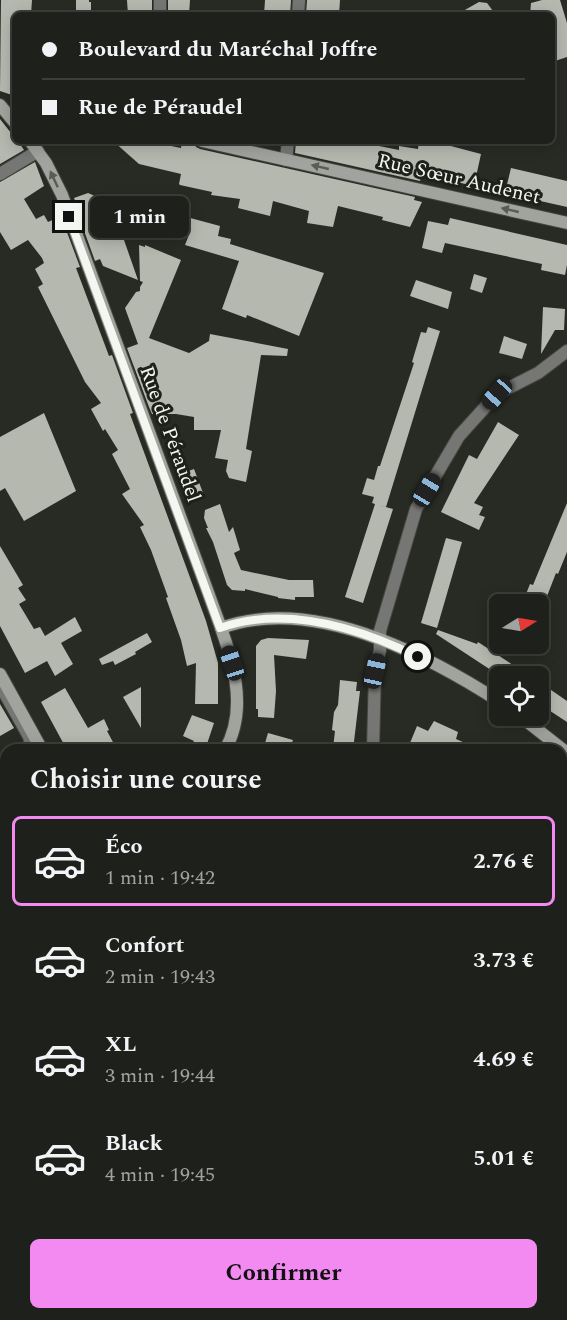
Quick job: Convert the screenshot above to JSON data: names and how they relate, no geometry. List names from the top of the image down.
{
  "streets": {
    "main road": ["Rue Sœur Audenet", "Rue de Péraudel"]
  },
  "one_way": ["Rue Sœur Audenet", "Rue de Péraudel"],
  "north": "right",
  "page": {
    "banner": ["Boulevard du Maréchal Joffre", "Rue de Péraudel"],
    "bubble": "1 min",
    "heading": "Choisir une course",
    "list": [
      {
        "name": "Éco",
        "note": "1 min · 19:42",
        "value": "2.76 €"
      },
      {
        "name": "Confort",
        "note": "2 min · 19:43",
        "value": "3.73 €"
      },
      {
        "name": "XL",
        "note": "3 min · 19:44",
        "value": "4.69 €"
      },
      {
        "name": "Black",
        "note": "4 min · 19:45",
        "value": "5.01 €"
      }
    ],
    "buttons": "Confirmer"
  }
}
